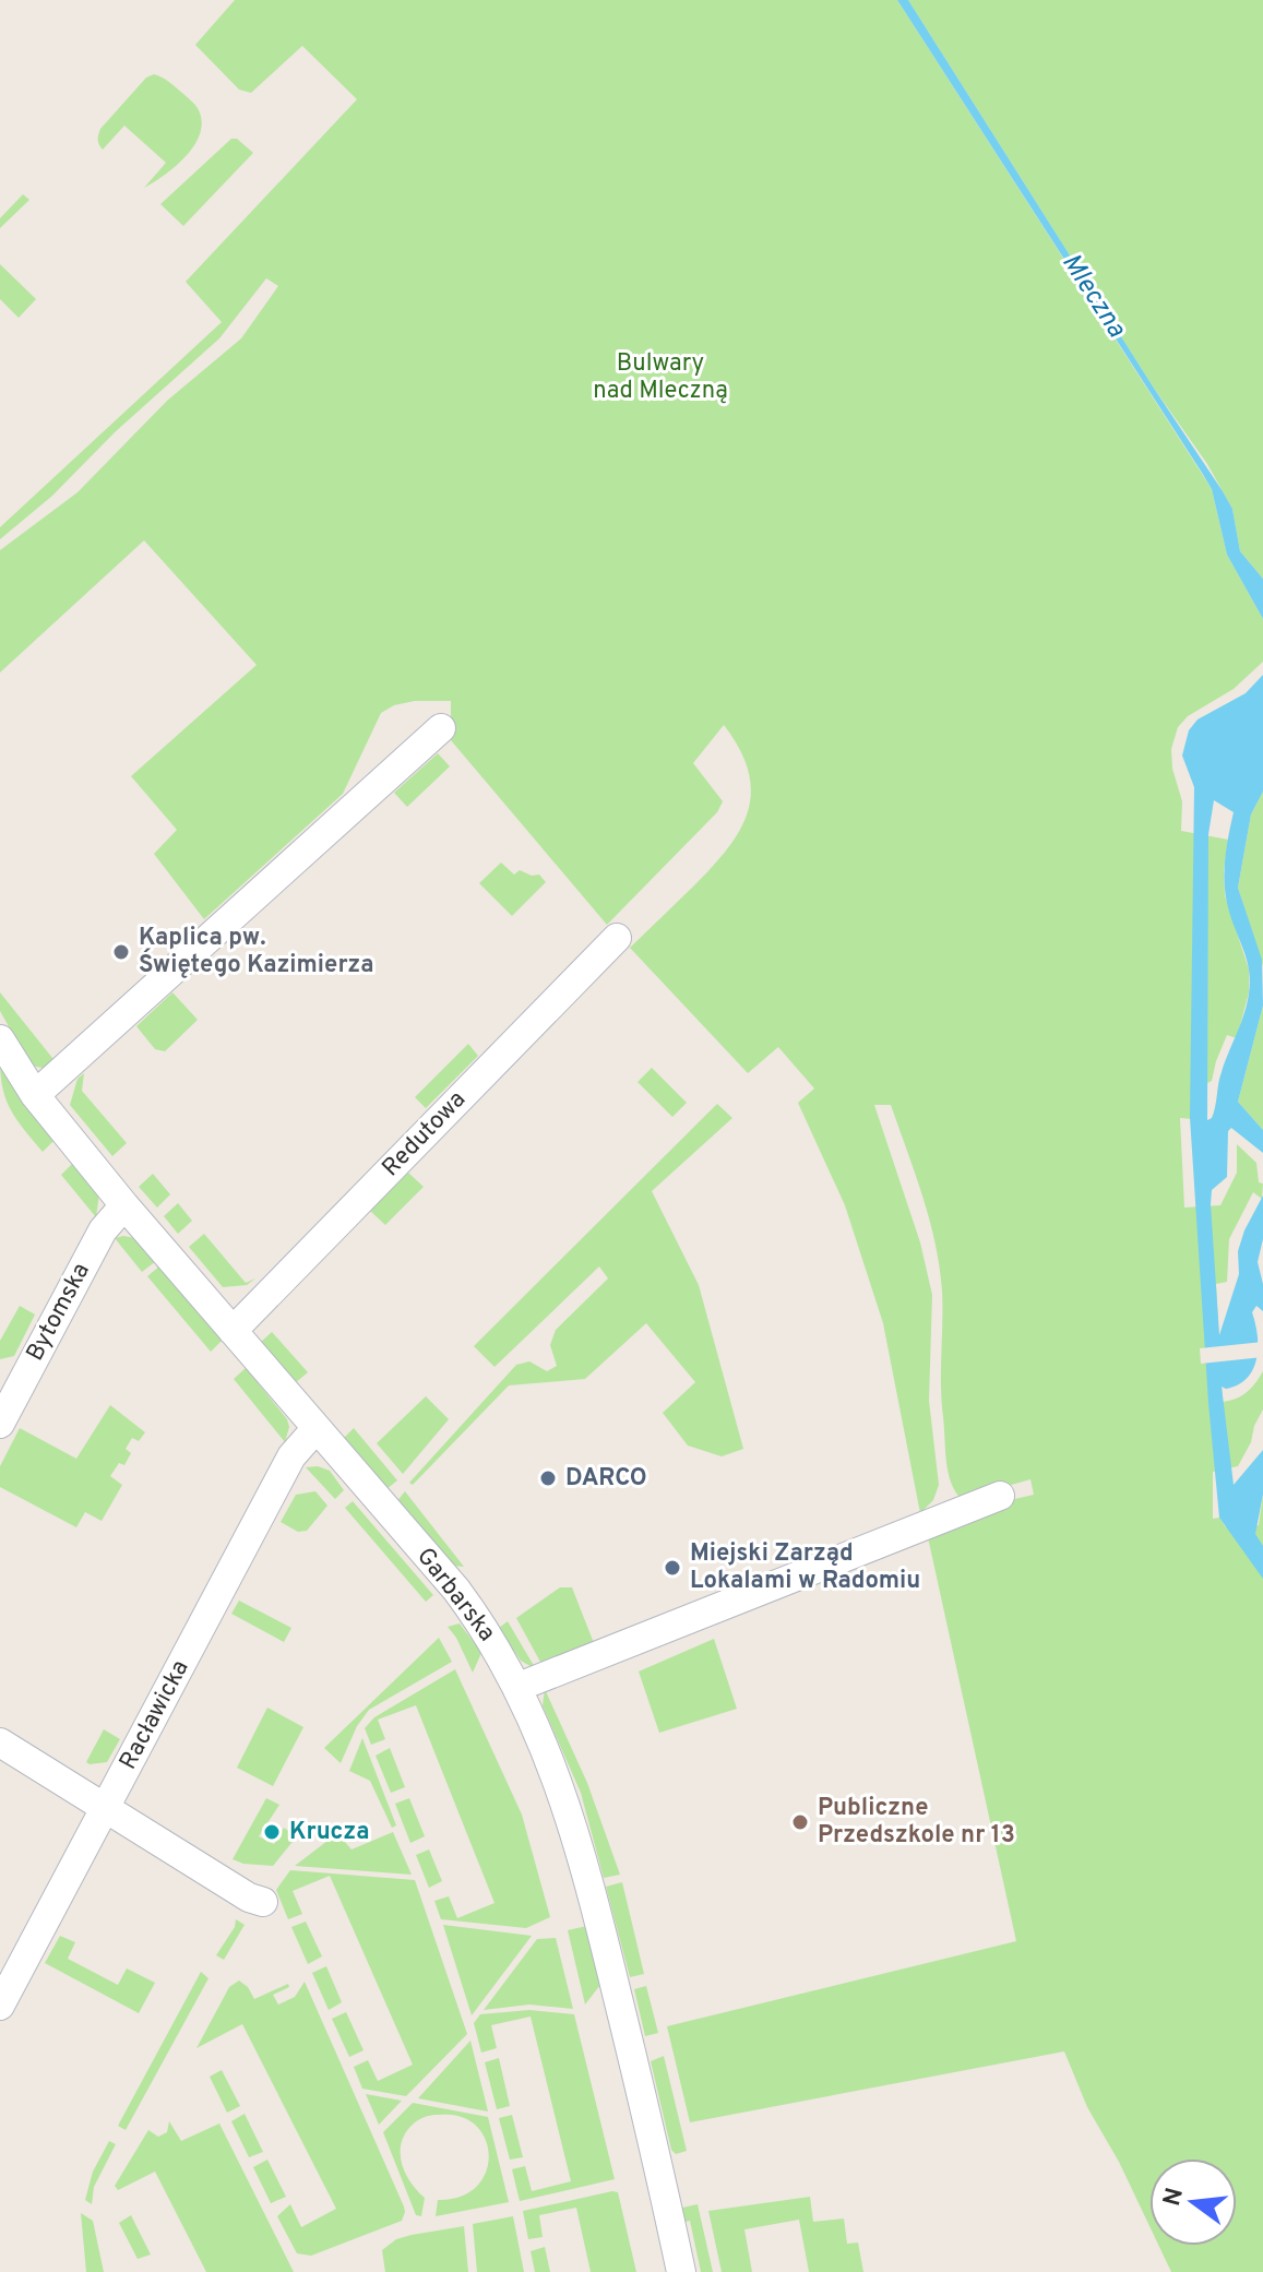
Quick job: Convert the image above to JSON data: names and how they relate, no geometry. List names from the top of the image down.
{
  "streets": {
    "street": [
      "Redutowa",
      "Bytomska",
      "Garbarska",
      "Racławicka"
    ]
  },
  "crossings": [
    ["Redutowa", "Garbarska"],
    ["Bytomska", "Garbarska"],
    ["Garbarska", "Racławicka"]
  ],
  "water": ["Mleczna"],
  "parks": ["Bulwary nad Mleczną"],
  "places": [
    "Kaplica pw. Świętego Kazimierza",
    "DARCO",
    "Miejski Zarząd Lokalami w Radomiu",
    "Publiczne Przedszkole nr 13",
    "Krucza"
  ],
  "north": "left"
}
